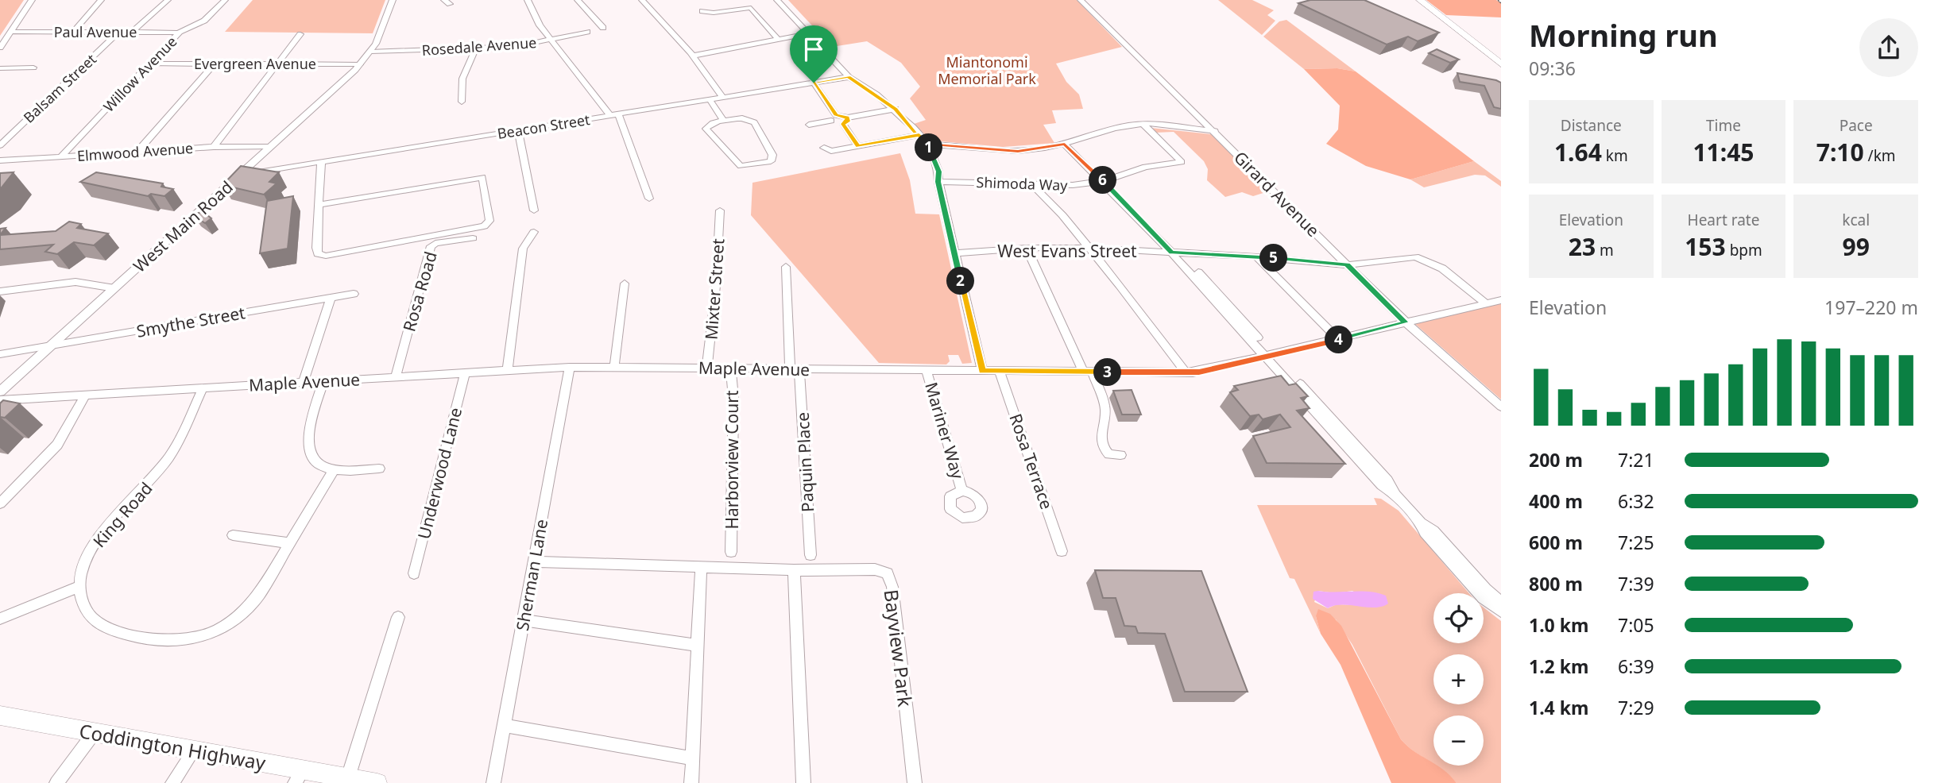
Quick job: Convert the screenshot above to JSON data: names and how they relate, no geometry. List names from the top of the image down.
{
  "streets": {
    "highway": ["Coddington Highway"],
    "main road": ["West Main Road"],
    "street": [
      "Paul Avenue",
      "Rosedale Avenue",
      "Evergreen Avenue",
      "Willow Avenue",
      "Balsam Street",
      "Beacon Street",
      "Elmwood Avenue",
      "Shimoda Way",
      "Girard Avenue",
      "West Evans Street",
      "Mixter Street",
      "Rosa Road",
      "Smythe Street",
      "Maple Avenue",
      "Mariner Way",
      "Harborview Court",
      "Rosa Terrace",
      "Paquin Place",
      "Underwood Lane",
      "King Road",
      "Sherman Lane",
      "Bayview Park"
    ]
  },
  "crossings": [
    ["Paul Avenue", "Willow Avenue"],
    ["Paul Avenue", "Balsam Street"],
    ["Rosedale Avenue", "West Main Road"],
    ["Evergreen Avenue", "Willow Avenue"],
    ["Evergreen Avenue", "West Main Road"],
    ["Willow Avenue", "Elmwood Avenue"],
    ["Beacon Street", "West Main Road"],
    ["Elmwood Avenue", "West Main Road"],
    ["Girard Avenue", "West Evans Street"],
    ["Girard Avenue", "Maple Avenue"],
    ["West Main Road", "Smythe Street"],
    ["West Evans Street", "Maple Avenue"],
    ["Mixter Street", "Maple Avenue"],
    ["Rosa Road", "Maple Avenue"],
    ["Maple Avenue", "Mariner Way"],
    ["Maple Avenue", "Harborview Court"],
    ["Maple Avenue", "Rosa Terrace"],
    ["Maple Avenue", "Paquin Place"],
    ["Maple Avenue", "Underwood Lane"],
    ["Maple Avenue", "King Road"],
    ["Maple Avenue", "Sherman Lane"],
    ["Sherman Lane", "Bayview Park"]
  ],
  "parks": ["Miantonomi Memorial Park"],
  "page": {
    "heading": ["Morning run", "09:36"],
    "stats": [
      ["Distance", "1.64 km"],
      ["Time", "11:45"],
      ["Pace", "7:10 /km"],
      ["Elevation", "23 m"],
      ["Heart rate", "153 bpm"],
      ["kcal", "99"]
    ],
    "pins": [
      "1",
      "6",
      "5",
      "2",
      "4",
      "3"
    ],
    "chart": ["Elevation", "197–220 m"],
    "list": [
      {
        "name": "200 m",
        "note": "7:21"
      },
      {
        "name": "400 m",
        "note": "6:32"
      },
      {
        "name": "600 m",
        "note": "7:25"
      },
      {
        "name": "800 m",
        "note": "7:39"
      },
      {
        "name": "1.0 km",
        "note": "7:05"
      },
      {
        "name": "1.2 km",
        "note": "6:39"
      },
      {
        "name": "1.4 km",
        "note": "7:29"
      }
    ],
    "map_buttons": ["+", "−"]
  }
}
